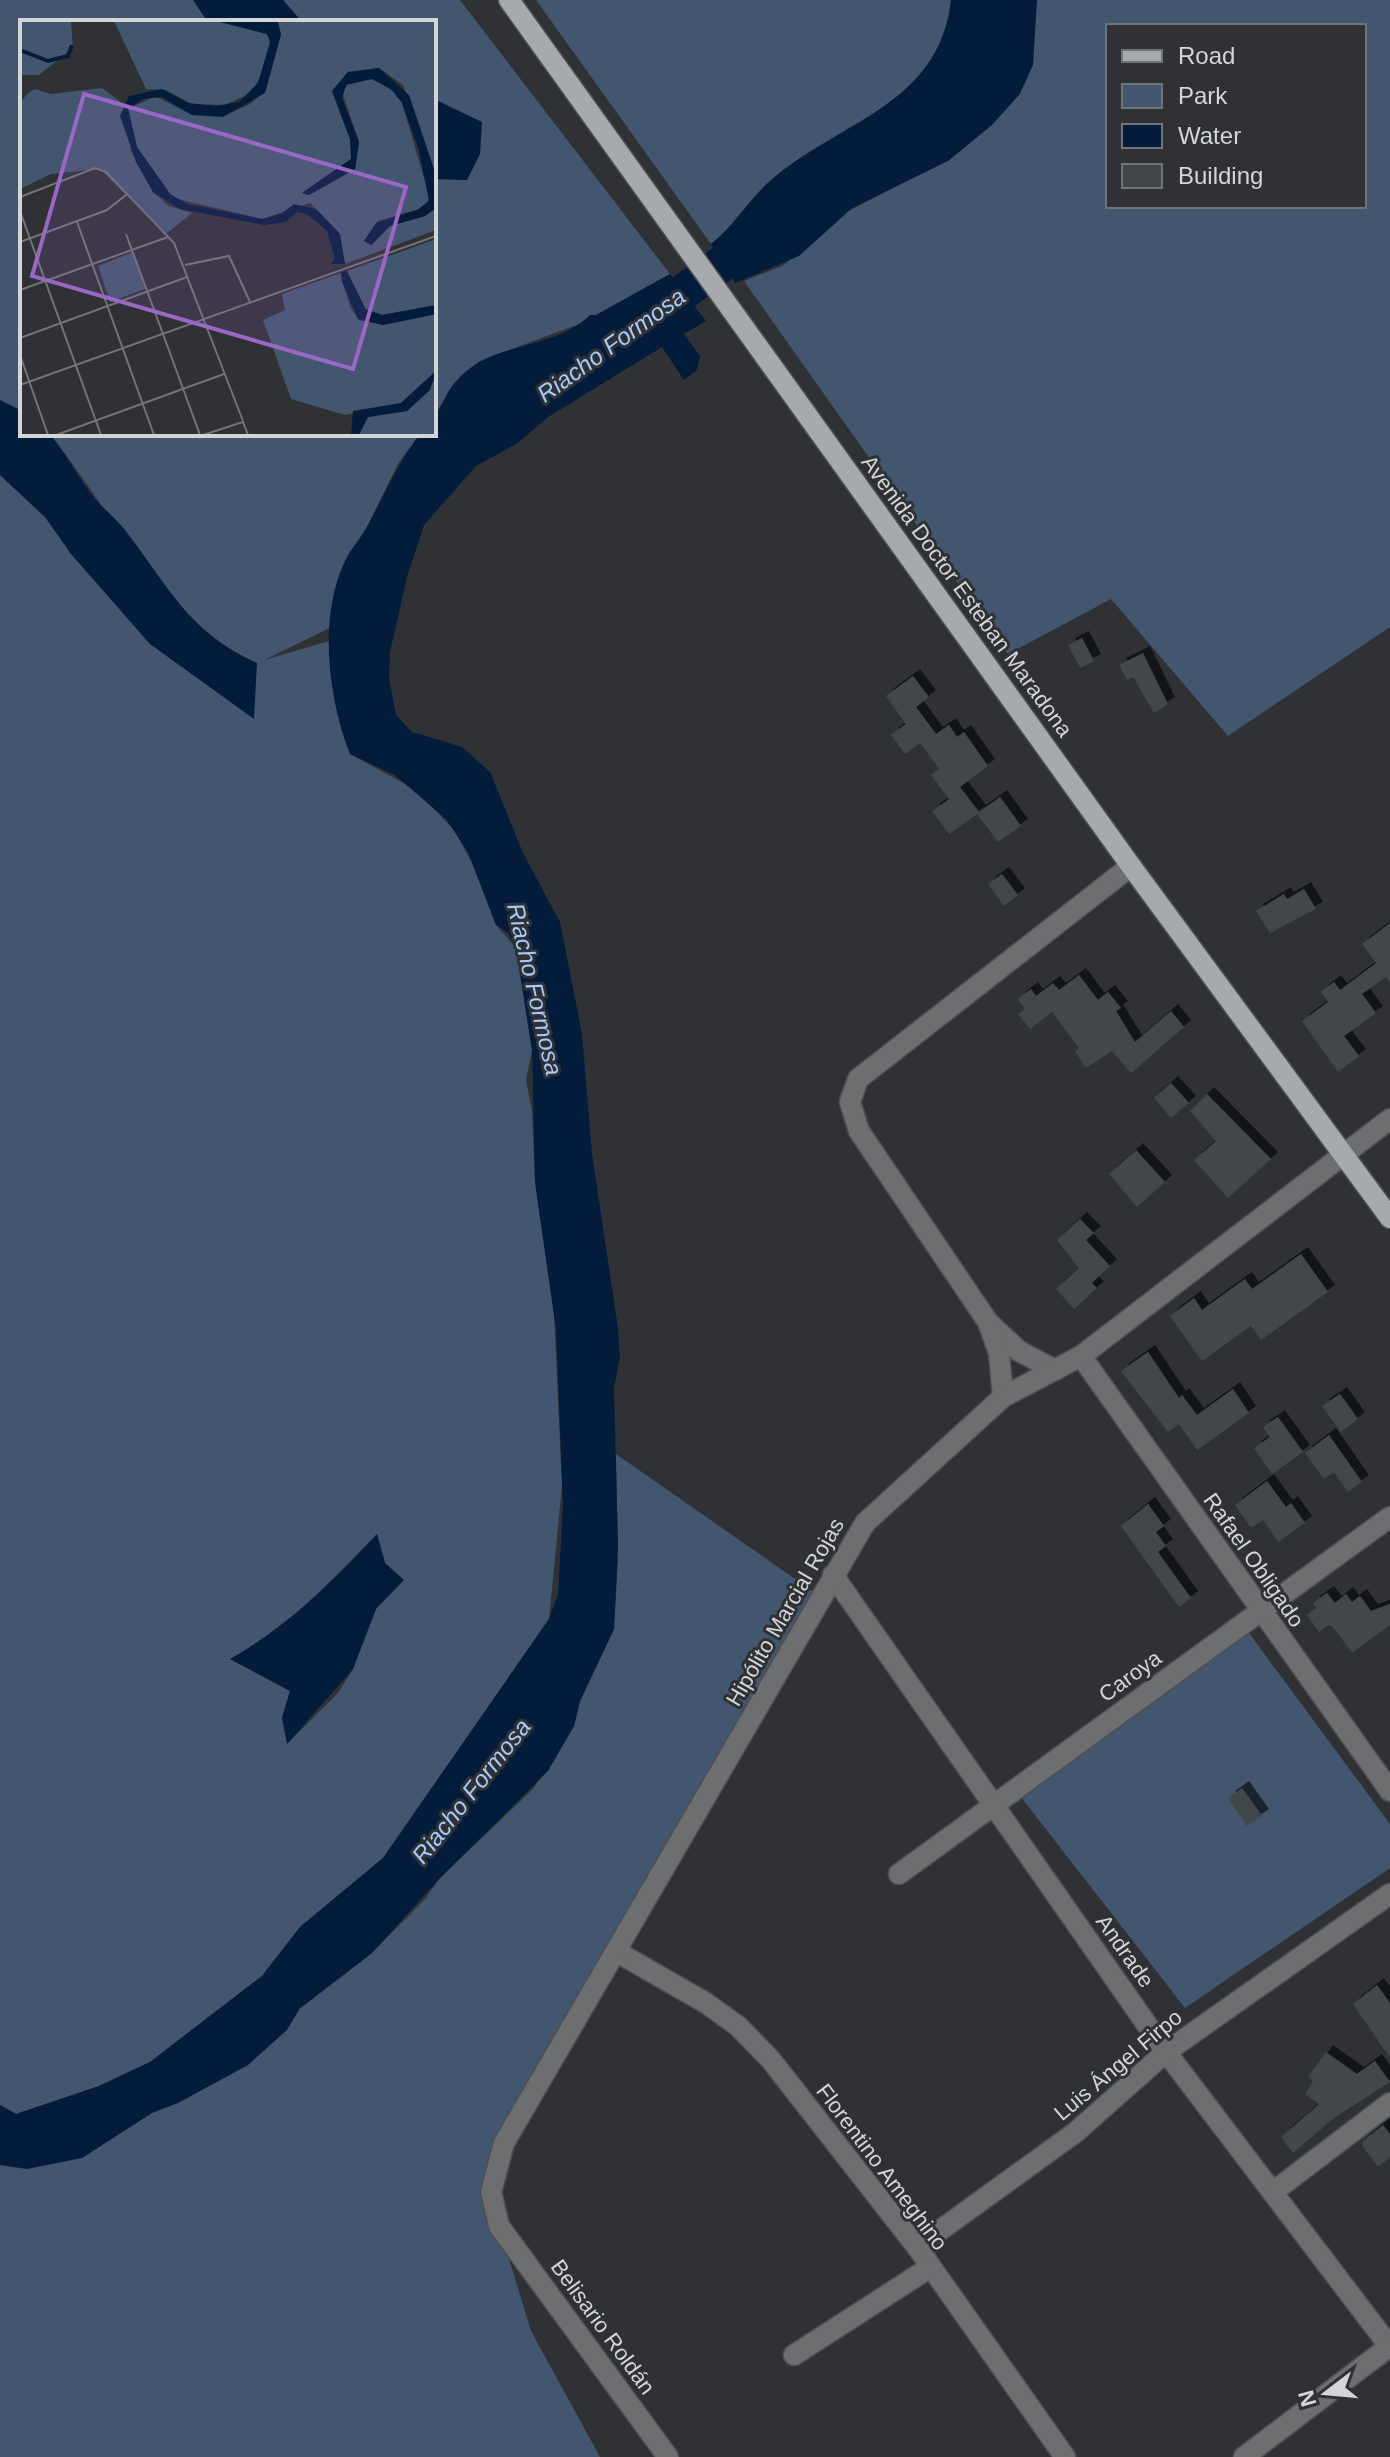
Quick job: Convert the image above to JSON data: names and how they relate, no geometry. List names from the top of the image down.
{
  "streets": {
    "main road": ["Avenida Doctor Esteban Maradona"],
    "street": [
      "Rafael Obligado",
      "Hipólito Marcial Rojas",
      "Caroya",
      "Andrade",
      "Luis Ángel Firpo",
      "Florentino Ameghino",
      "Belisario Roldán"
    ]
  },
  "crossings": [
    ["Avenida Doctor Esteban Maradona", "Hipólito Marcial Rojas"],
    ["Rafael Obligado", "Hipólito Marcial Rojas"],
    ["Rafael Obligado", "Caroya"],
    ["Hipólito Marcial Rojas", "Andrade"],
    ["Hipólito Marcial Rojas", "Florentino Ameghino"],
    ["Hipólito Marcial Rojas", "Belisario Roldán"],
    ["Caroya", "Andrade"],
    ["Andrade", "Luis Ángel Firpo"],
    ["Luis Ángel Firpo", "Florentino Ameghino"]
  ],
  "water": ["Riacho Formosa"],
  "legend": [
    "Road",
    "Park",
    "Water",
    "Building"
  ],
  "north": "left"
}
